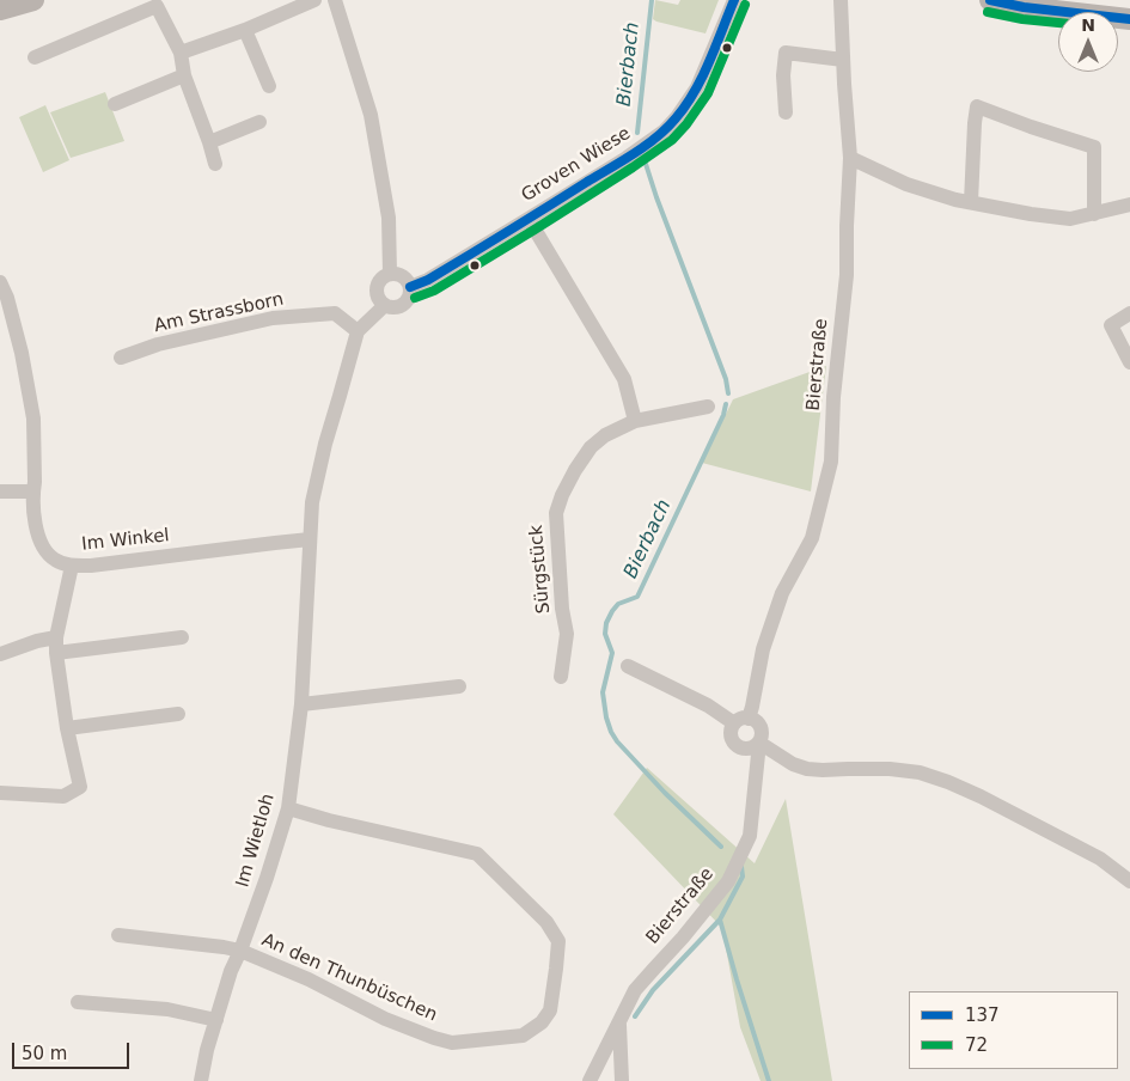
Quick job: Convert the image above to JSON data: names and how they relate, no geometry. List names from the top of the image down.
{
  "streets": {
    "street": [
      "Groven Wiese",
      "Am Strassborn",
      "Bierstraße",
      "Im Winkel",
      "Sürgstück",
      "Im Wietloh",
      "An den Thunbüschen"
    ]
  },
  "crossings": [
    ["Am Strassborn", "Im Wietloh"],
    ["Im Winkel", "Im Wietloh"],
    ["Im Wietloh", "An den Thunbüschen"]
  ],
  "water": ["Bierbach"],
  "lines": ["transit line 137", "transit line 72"],
  "legend": ["137", "72"],
  "scale_bar": "50 m",
  "north": "top"
}
